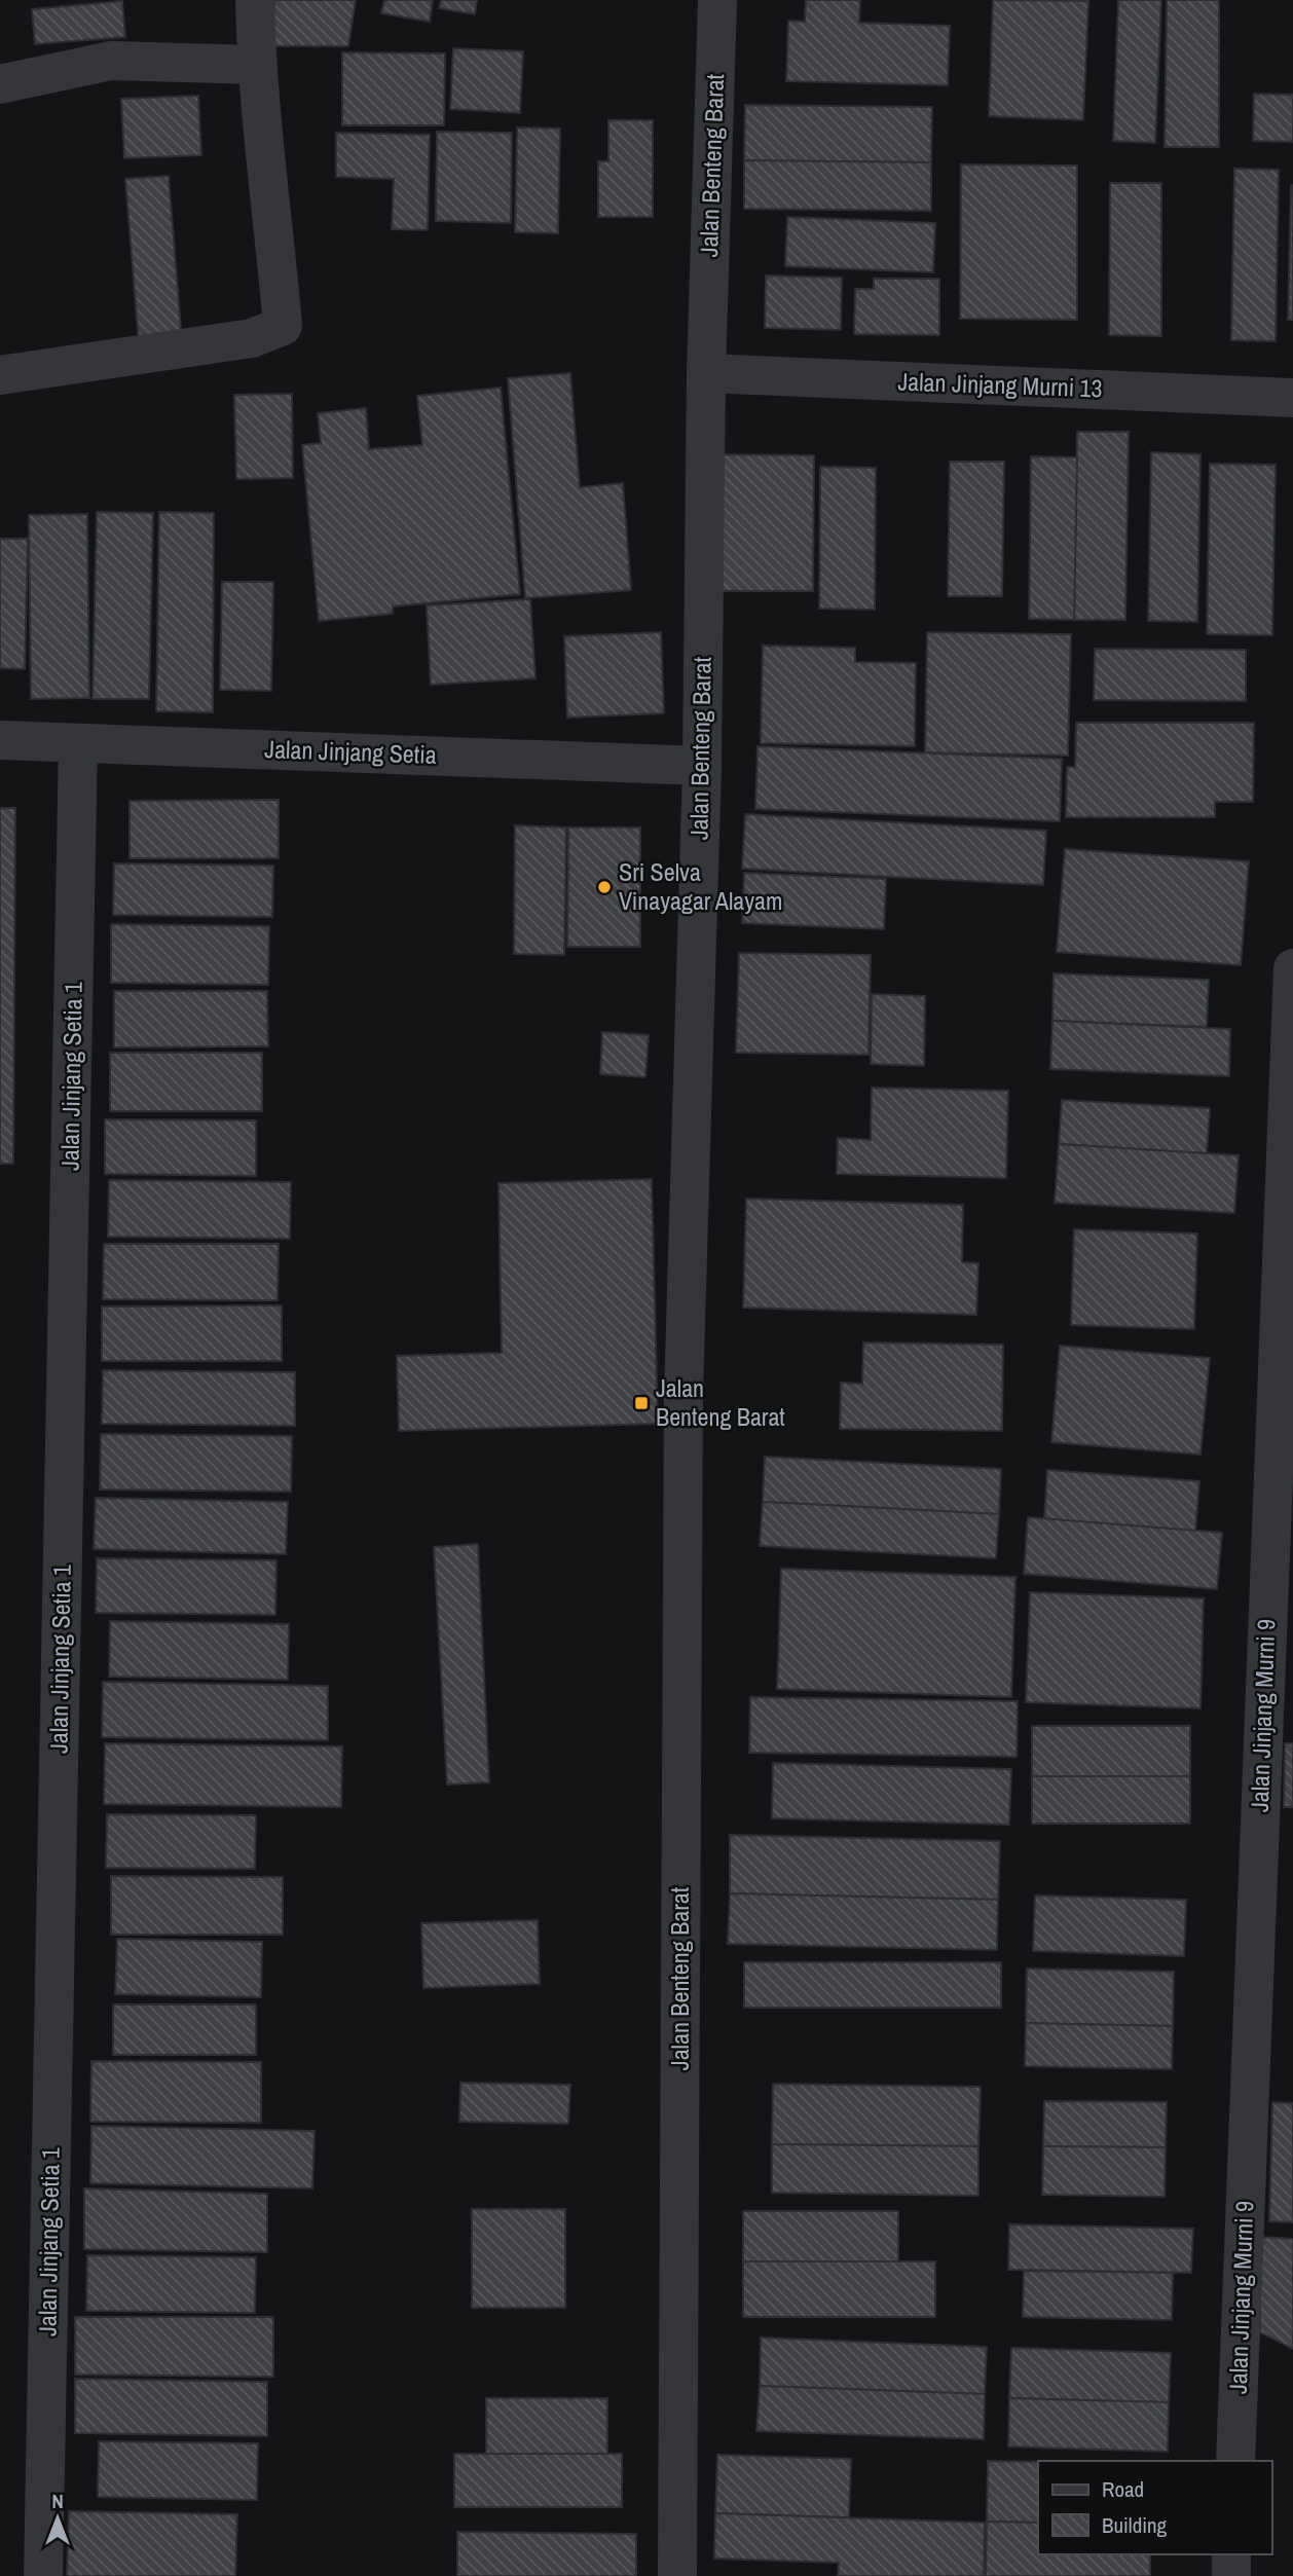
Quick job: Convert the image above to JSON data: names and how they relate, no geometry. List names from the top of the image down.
{
  "streets": {
    "street": [
      "Jalan Benteng Barat",
      "Jalan Jinjang Murni 13",
      "Jalan Jinjang Setia",
      "Jalan Jinjang Setia 1",
      "Jalan Jinjang Murni 9"
    ]
  },
  "crossings": [
    ["Jalan Benteng Barat", "Jalan Jinjang Murni 13"],
    ["Jalan Benteng Barat", "Jalan Jinjang Setia"],
    ["Jalan Jinjang Setia", "Jalan Jinjang Setia 1"]
  ],
  "places": {
    "other": ["Sri Selva Vinayagar Alayam"],
    "transit": ["Jalan Benteng Barat"]
  },
  "legend": ["Road", "Building"],
  "north": "top"
}
